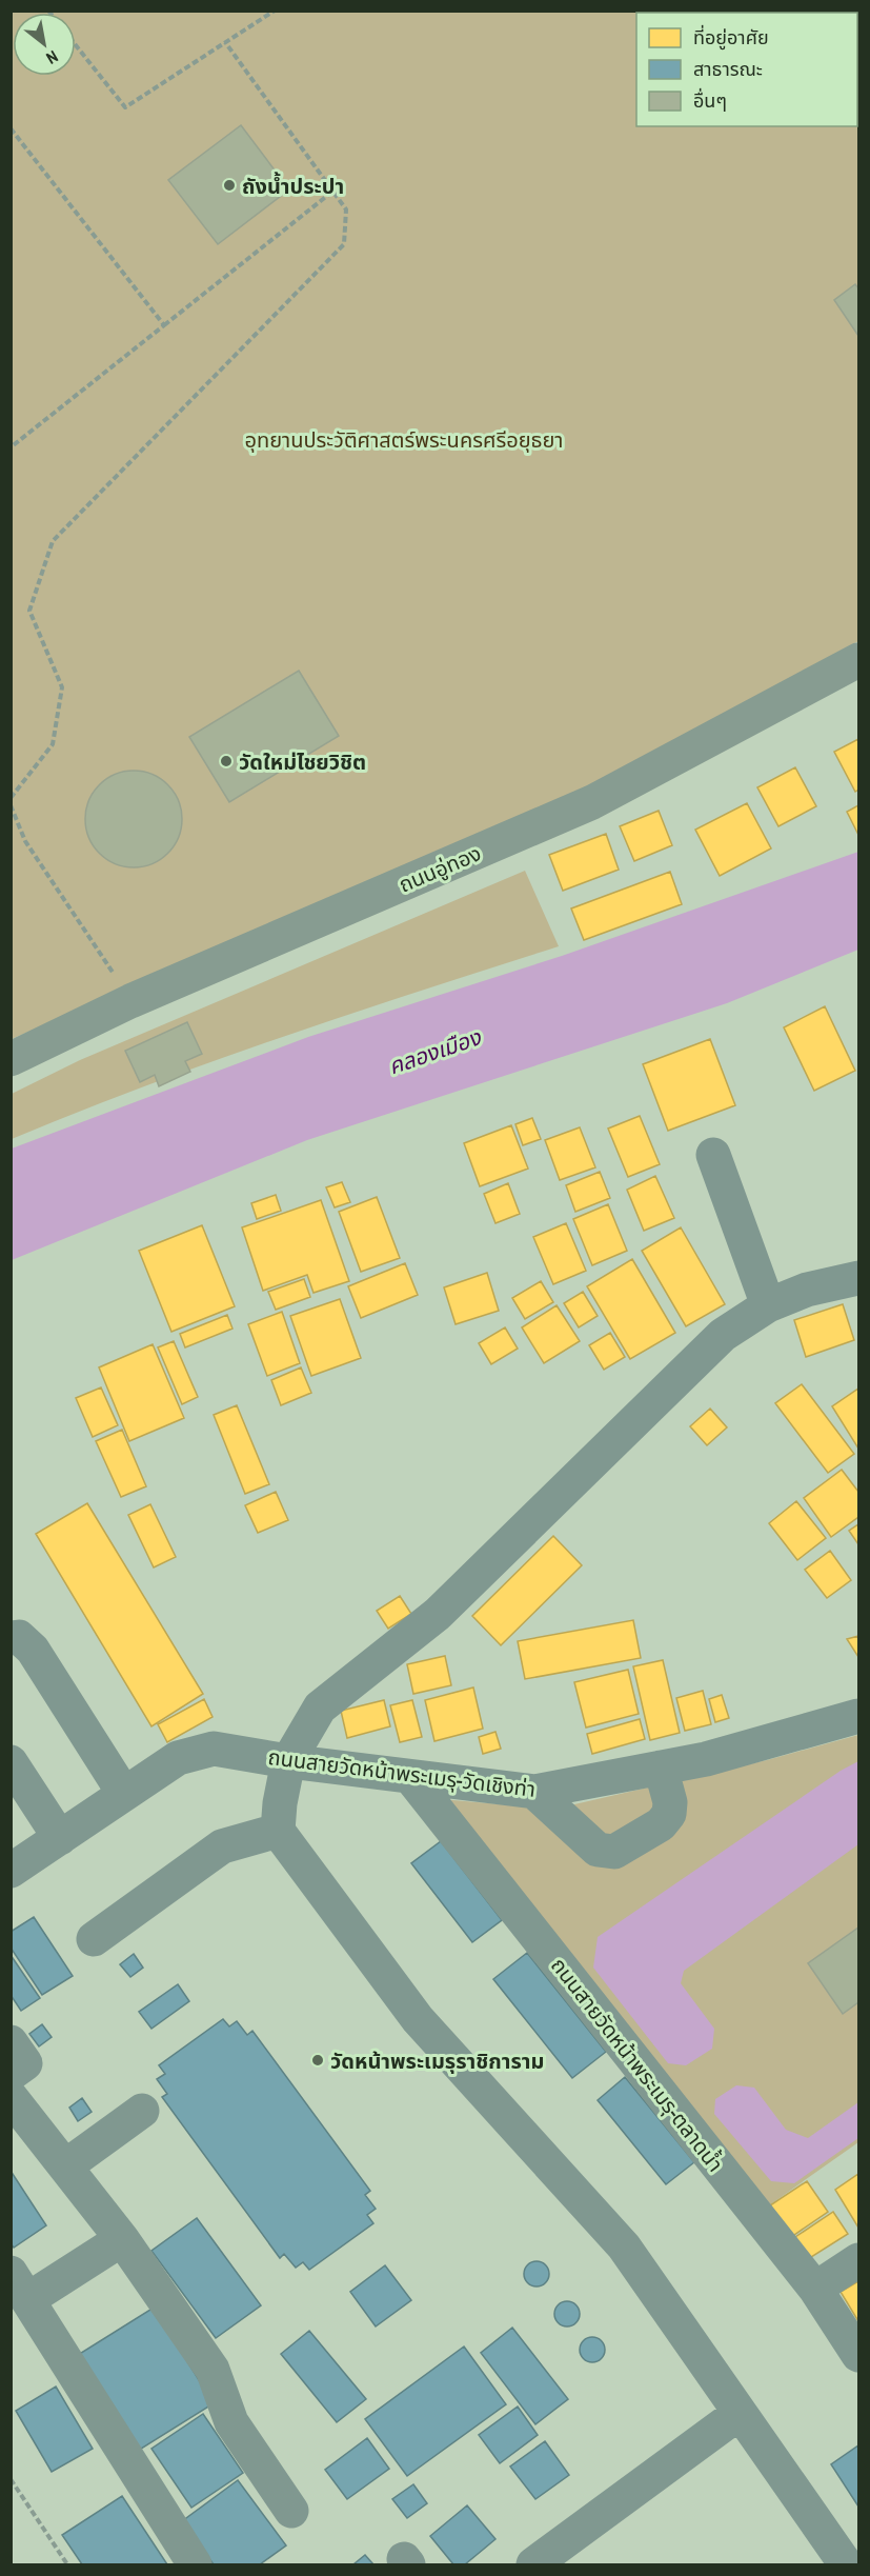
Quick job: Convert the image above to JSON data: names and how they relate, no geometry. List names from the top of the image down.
{
  "streets": {
    "main road": ["ถนนอู่ทอง"],
    "street": ["ถนนสายวัดหน้าพระเมรุ-วัดเชิงท่า", "ถนนสายวัดหน้าพระเมรุ-ตลาดน้ำ"]
  },
  "crossings": [
    ["ถนนสายวัดหน้าพระเมรุ-วัดเชิงท่า", "ถนนสายวัดหน้าพระเมรุ-ตลาดน้ำ"]
  ],
  "water": ["คลองเมือง"],
  "parks": ["อุทยานประวัติศาสตร์พระนครศรีอยุธยา"],
  "places": ["ถังน้ำประปา", "วัดใหม่ไชยวิชิต", "วัดหน้าพระเมรุราชิการาม"],
  "legend": ["ที่อยู่อาศัย", "สาธารณะ", "อื่นๆ"],
  "north": "bottom right"
}
